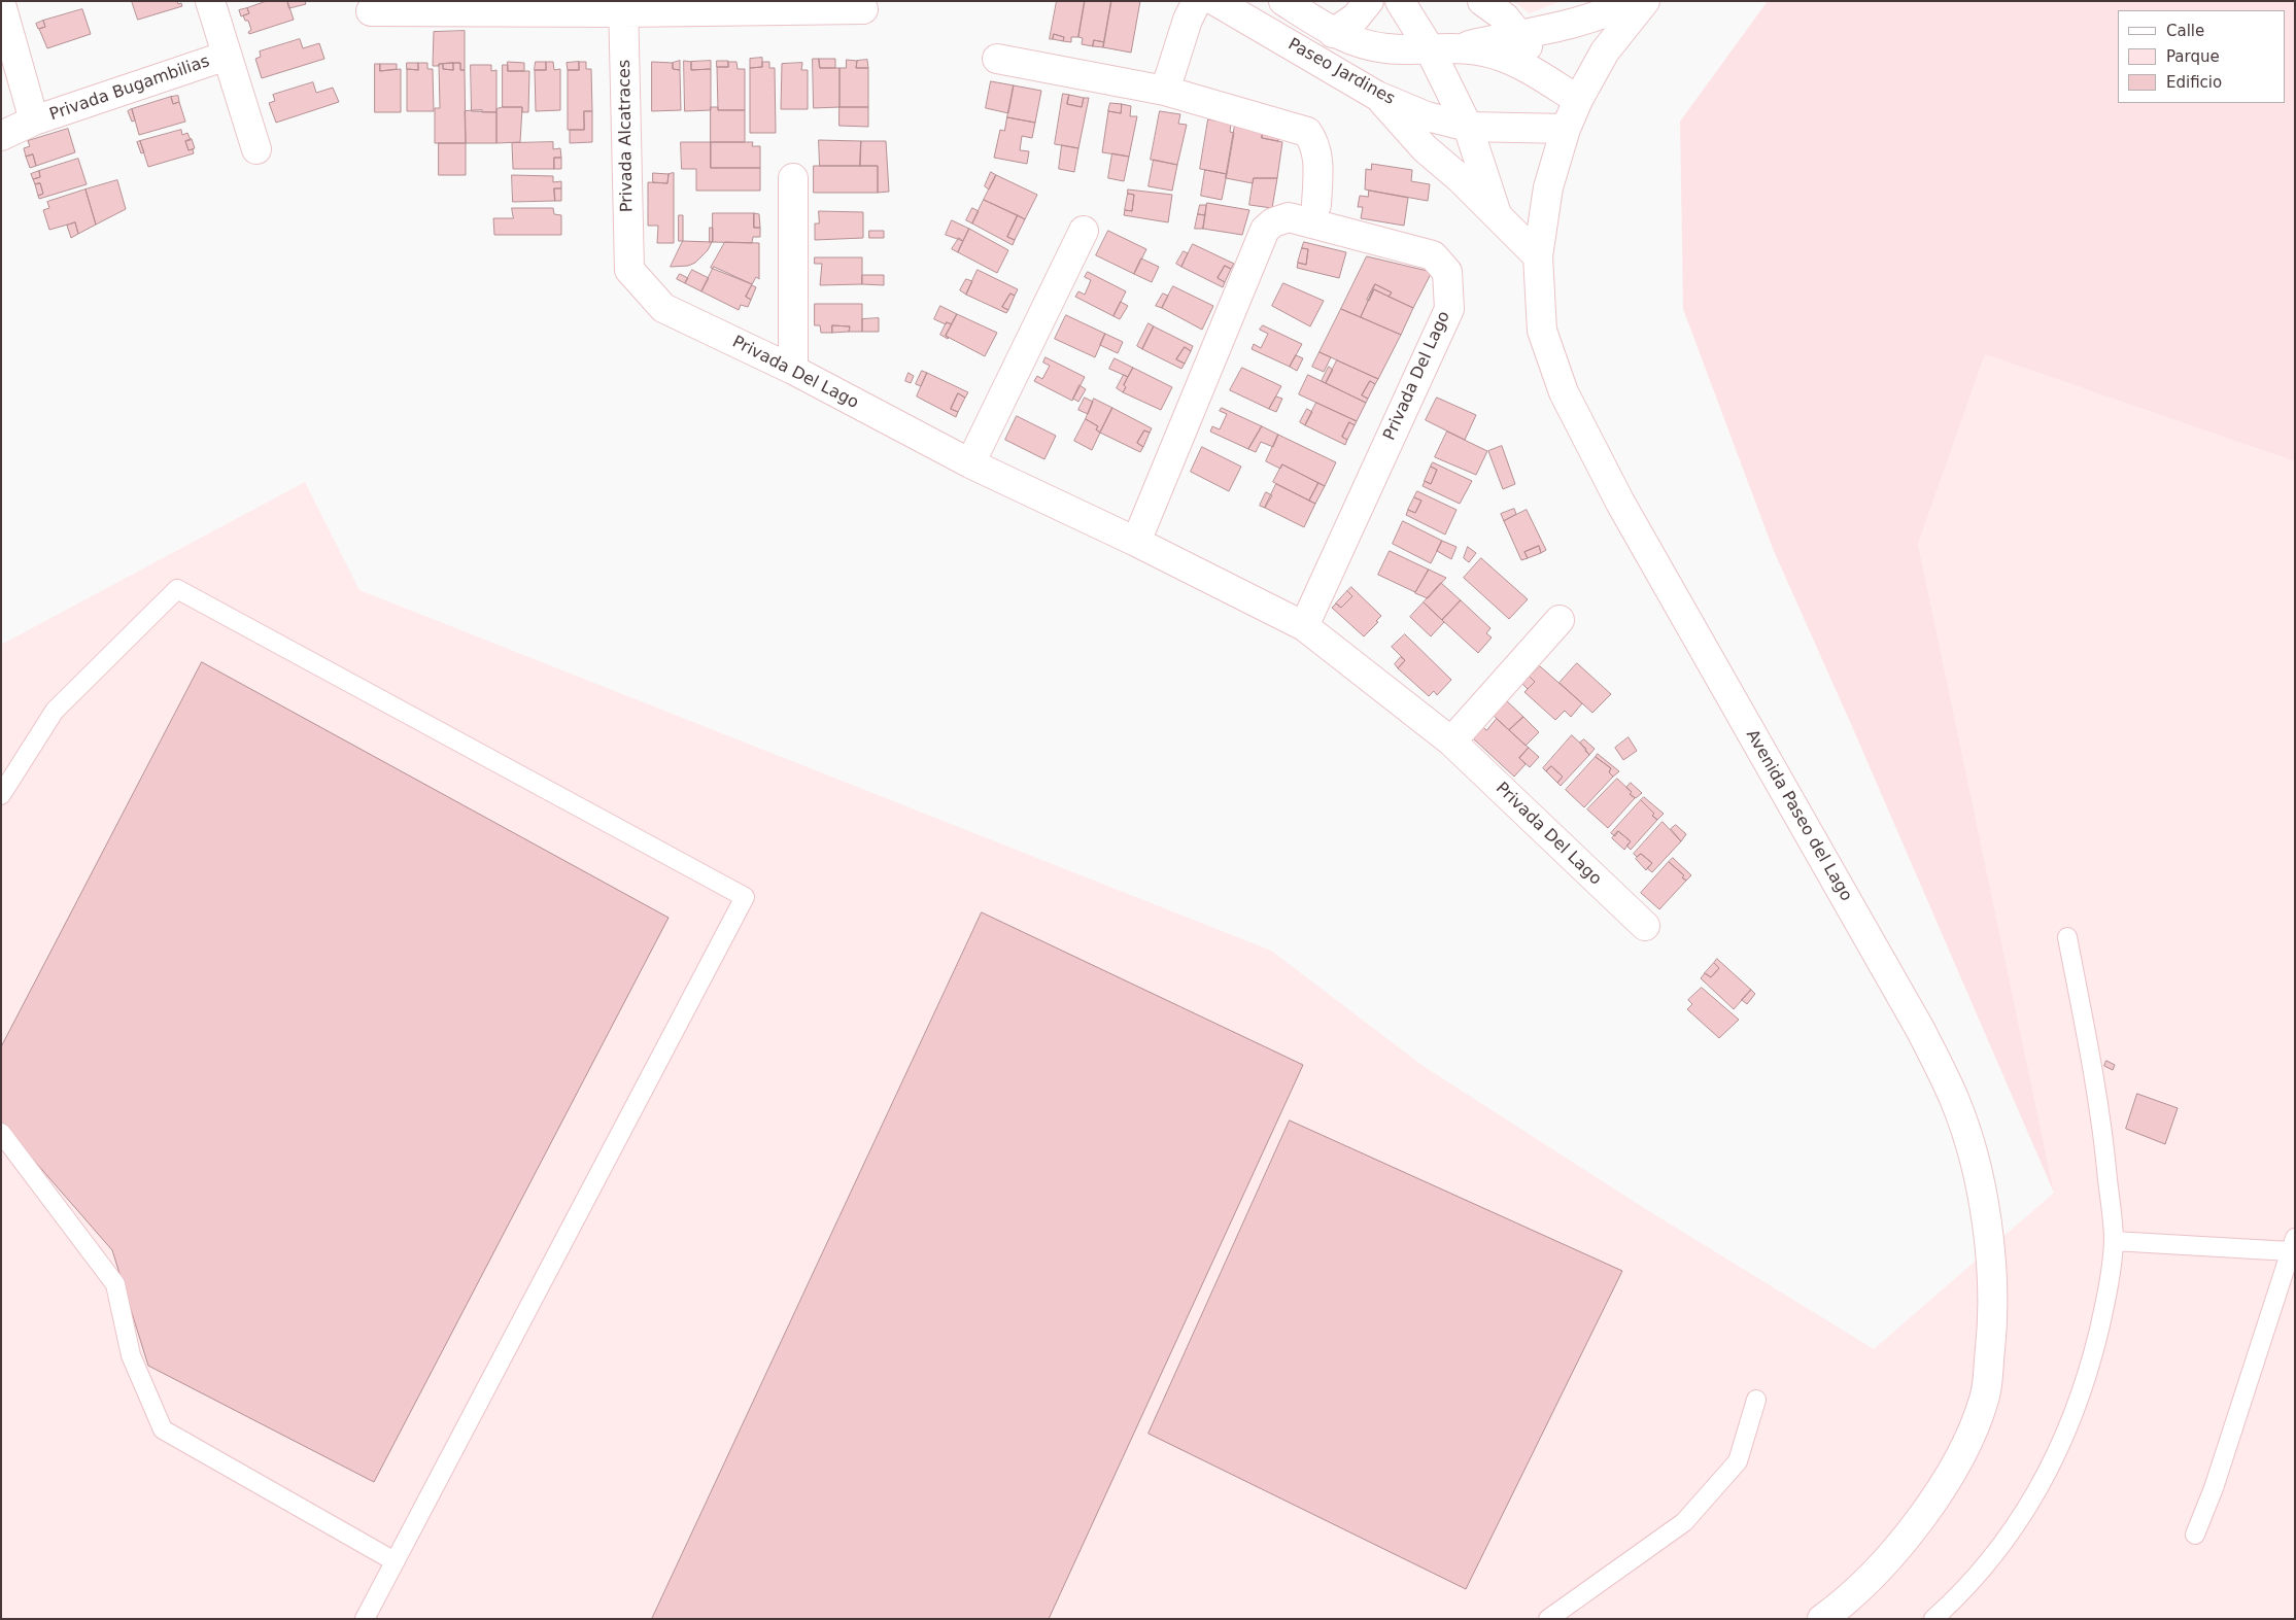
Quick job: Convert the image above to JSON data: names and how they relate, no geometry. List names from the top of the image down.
{
  "streets": {
    "street": [
      "Paseo Jardines",
      "Privada Bugambilias",
      "Privada Alcatraces",
      "Privada Del Lago",
      "Avenida Paseo del Lago"
    ]
  },
  "crossings": [
    ["Paseo Jardines", "Avenida Paseo del Lago"],
    ["Privada Alcatraces", "Privada Del Lago"]
  ],
  "legend": ["Calle", "Parque", "Edificio"]
}
